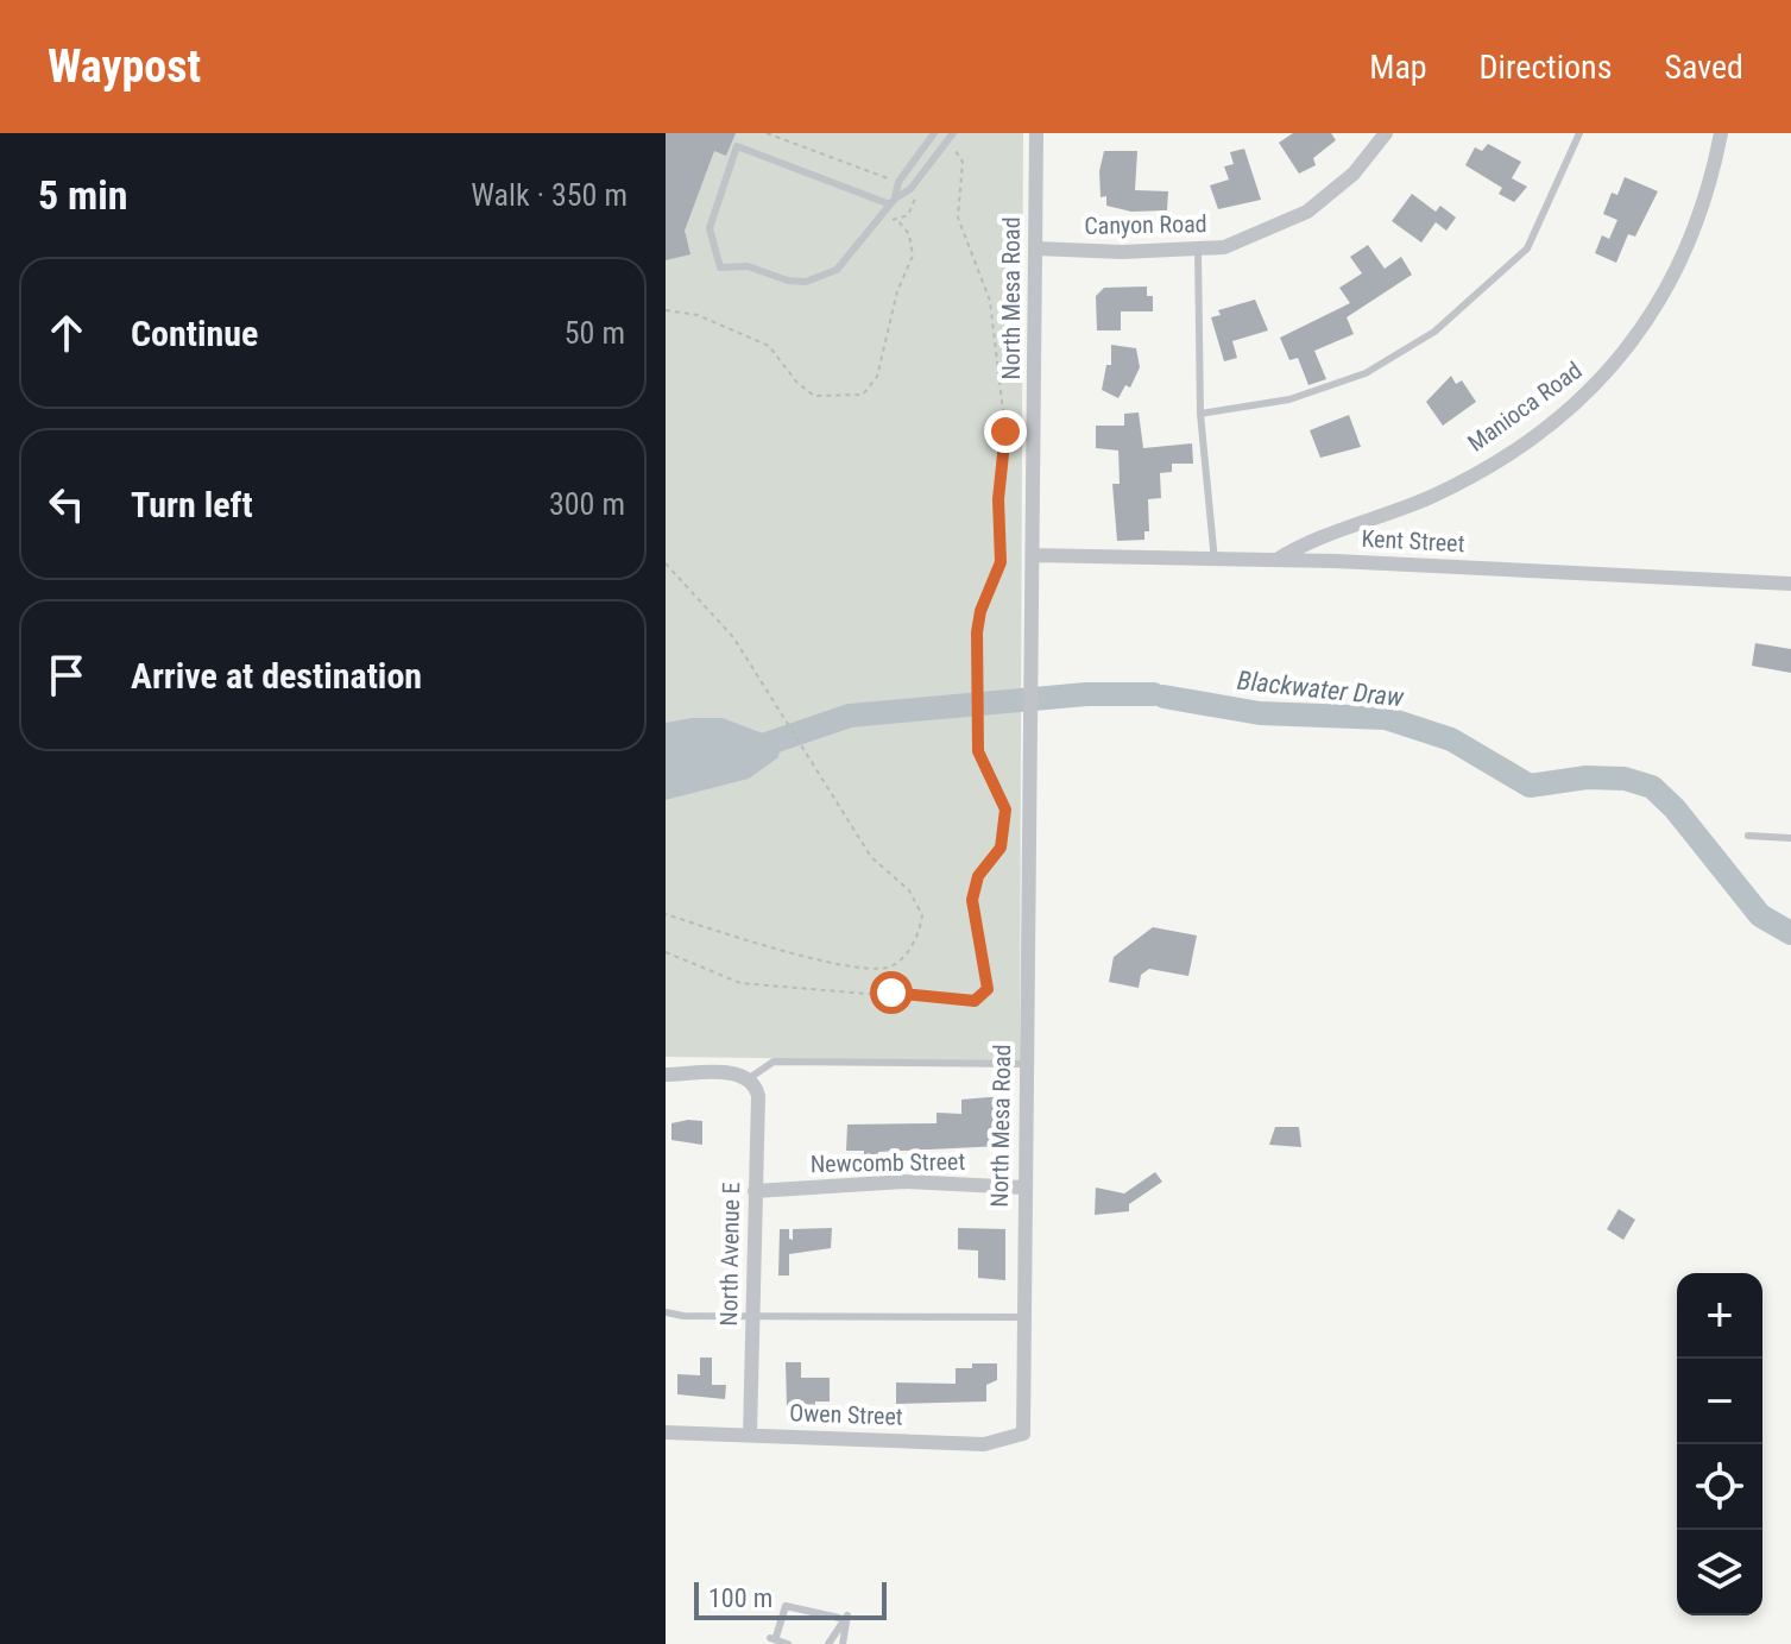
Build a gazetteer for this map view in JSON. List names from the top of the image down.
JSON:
{
  "streets": {
    "street": [
      "Canyon Road",
      "North Mesa Road",
      "Manioca Road",
      "Kent Street",
      "Newcomb Street",
      "North Avenue E",
      "Owen Street"
    ]
  },
  "crossings": [
    ["Canyon Road", "North Mesa Road"],
    ["North Mesa Road", "Kent Street"],
    ["North Mesa Road", "Newcomb Street"],
    ["North Mesa Road", "Owen Street"],
    ["Manioca Road", "Kent Street"],
    ["Newcomb Street", "North Avenue E"],
    ["North Avenue E", "Owen Street"]
  ],
  "water": ["Blackwater Draw"],
  "scale_bar": "100 m",
  "page": {
    "header": "Waypost",
    "nav": ["Map", "Directions", "Saved"],
    "heading": ["5 min", "Walk · 350 m"],
    "list": [
      ["Continue", "50 m"],
      ["Turn left", "300 m"],
      "Arrive at destination"
    ],
    "map_buttons": ["+", "−"],
    "scale": "100 m"
  }
}
